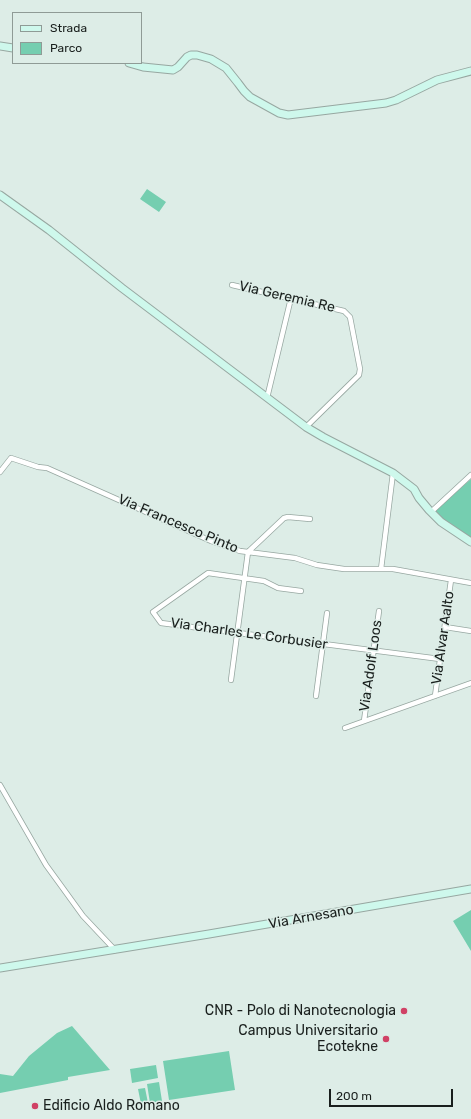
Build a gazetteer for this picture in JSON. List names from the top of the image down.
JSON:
{
  "streets": {
    "street": [
      "Via Geremia Re",
      "Via Francesco Pinto",
      "Via Charles Le Corbusier",
      "Via Alvar Aalto",
      "Via Adolf Loos",
      "Via Arnesano"
    ]
  },
  "crossings": [
    ["Via Francesco Pinto", "Via Alvar Aalto"],
    ["Via Charles Le Corbusier", "Via Alvar Aalto"],
    ["Via Charles Le Corbusier", "Via Adolf Loos"]
  ],
  "places": ["CNR - Polo di Nanotecnologia", "Campus Universitario Ecotekne", "Edificio Aldo Romano"],
  "legend": ["Strada", "Parco"],
  "scale_bar": "200 m"
}
